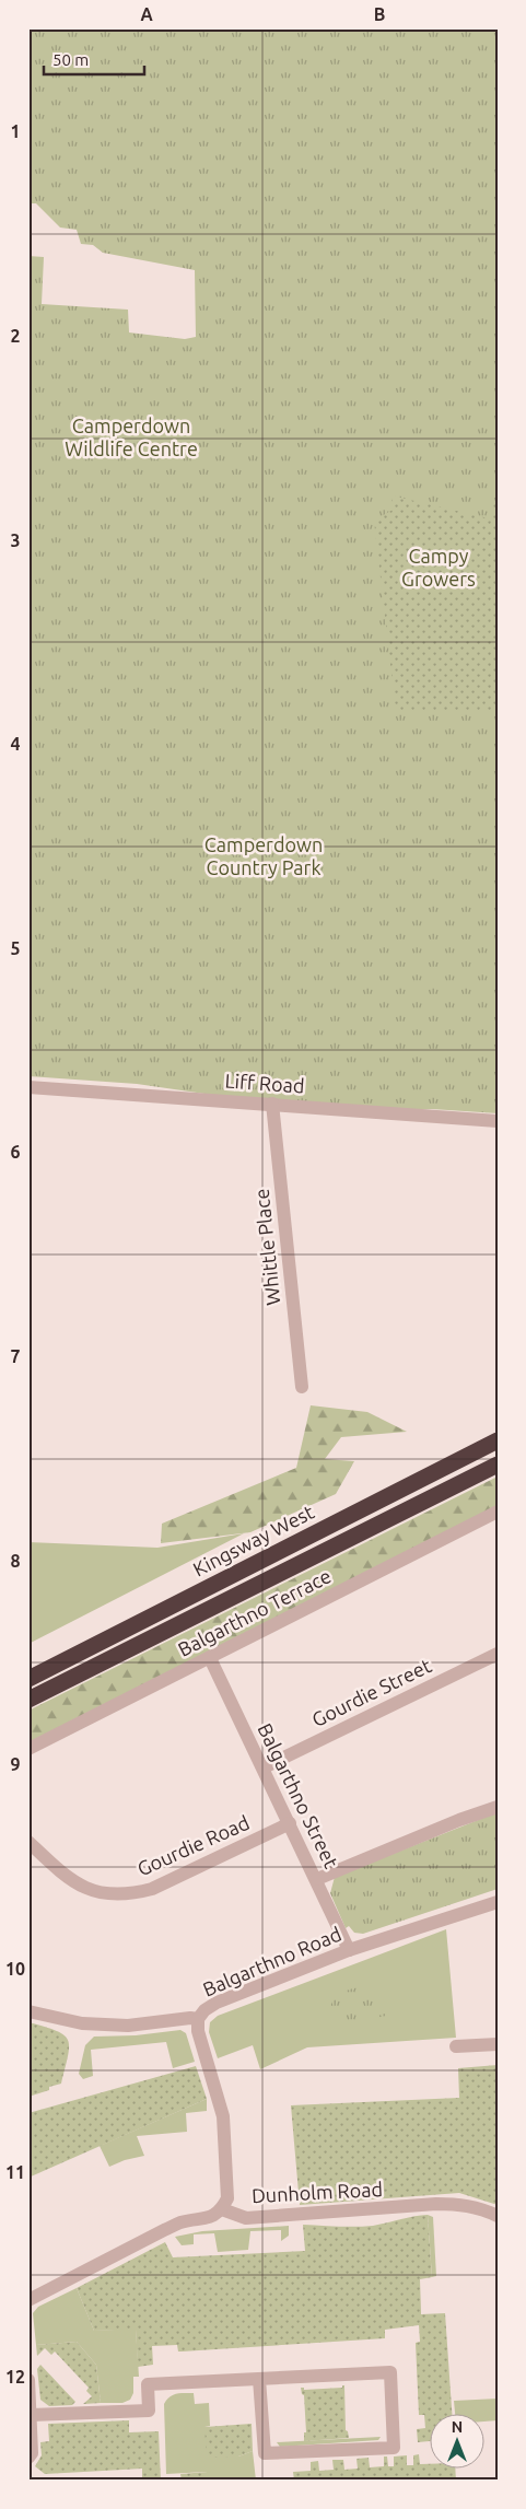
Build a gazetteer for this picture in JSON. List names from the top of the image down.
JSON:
{
  "streets": {
    "highway": ["Kingsway West"],
    "street": [
      "Liff Road",
      "Whittle Place",
      "Balgarthno Terrace",
      "Gourdie Street",
      "Balgarthno Street",
      "Gourdie Road",
      "Balgarthno Road",
      "Dunholm Road"
    ]
  },
  "crossings": [
    ["Liff Road", "Whittle Place"],
    ["Balgarthno Terrace", "Balgarthno Street"],
    ["Gourdie Street", "Balgarthno Street"],
    ["Balgarthno Street", "Gourdie Road"],
    ["Balgarthno Street", "Balgarthno Road"]
  ],
  "parks": ["Camperdown Wildlife Centre", "Campy Growers", "Camperdown Country Park"],
  "scale_bar": "50 m",
  "north": "top",
  "grid": {
    "columns": ["A", "B"],
    "rows": [
      "1",
      "2",
      "3",
      "4",
      "5",
      "6",
      "7",
      "8",
      "9",
      "10",
      "11",
      "12"
    ]
  }
}
